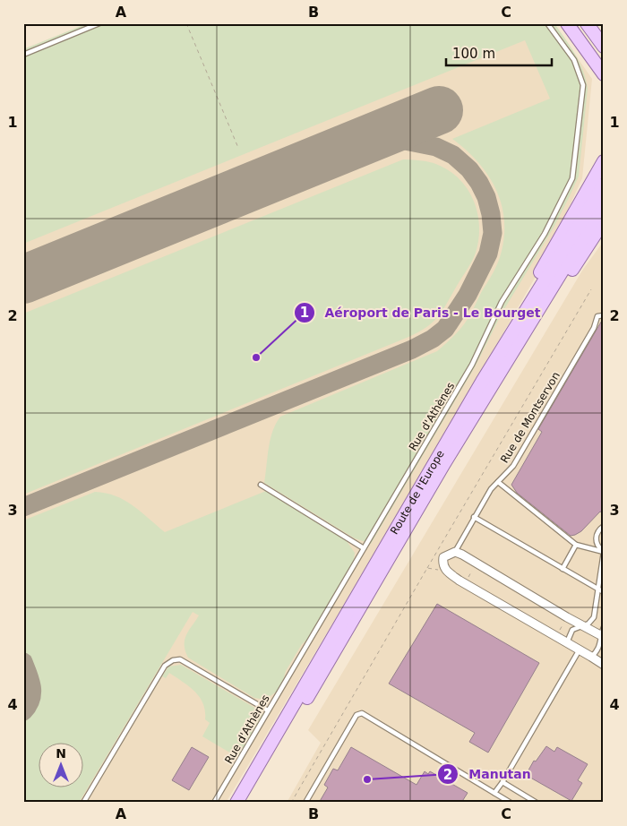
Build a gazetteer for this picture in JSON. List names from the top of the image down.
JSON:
{
  "streets": {
    "main road": ["Route de l'Europe"],
    "lane": ["Rue d'Athènes", "Rue de Montservon"]
  },
  "places": ["Aéroport de Paris - Le Bourget", "Manutan"],
  "scale_bar": "100 m",
  "north": "top",
  "grid": {
    "columns": ["A", "B", "C"],
    "rows": [
      "1",
      "2",
      "3",
      "4"
    ]
  }
}
